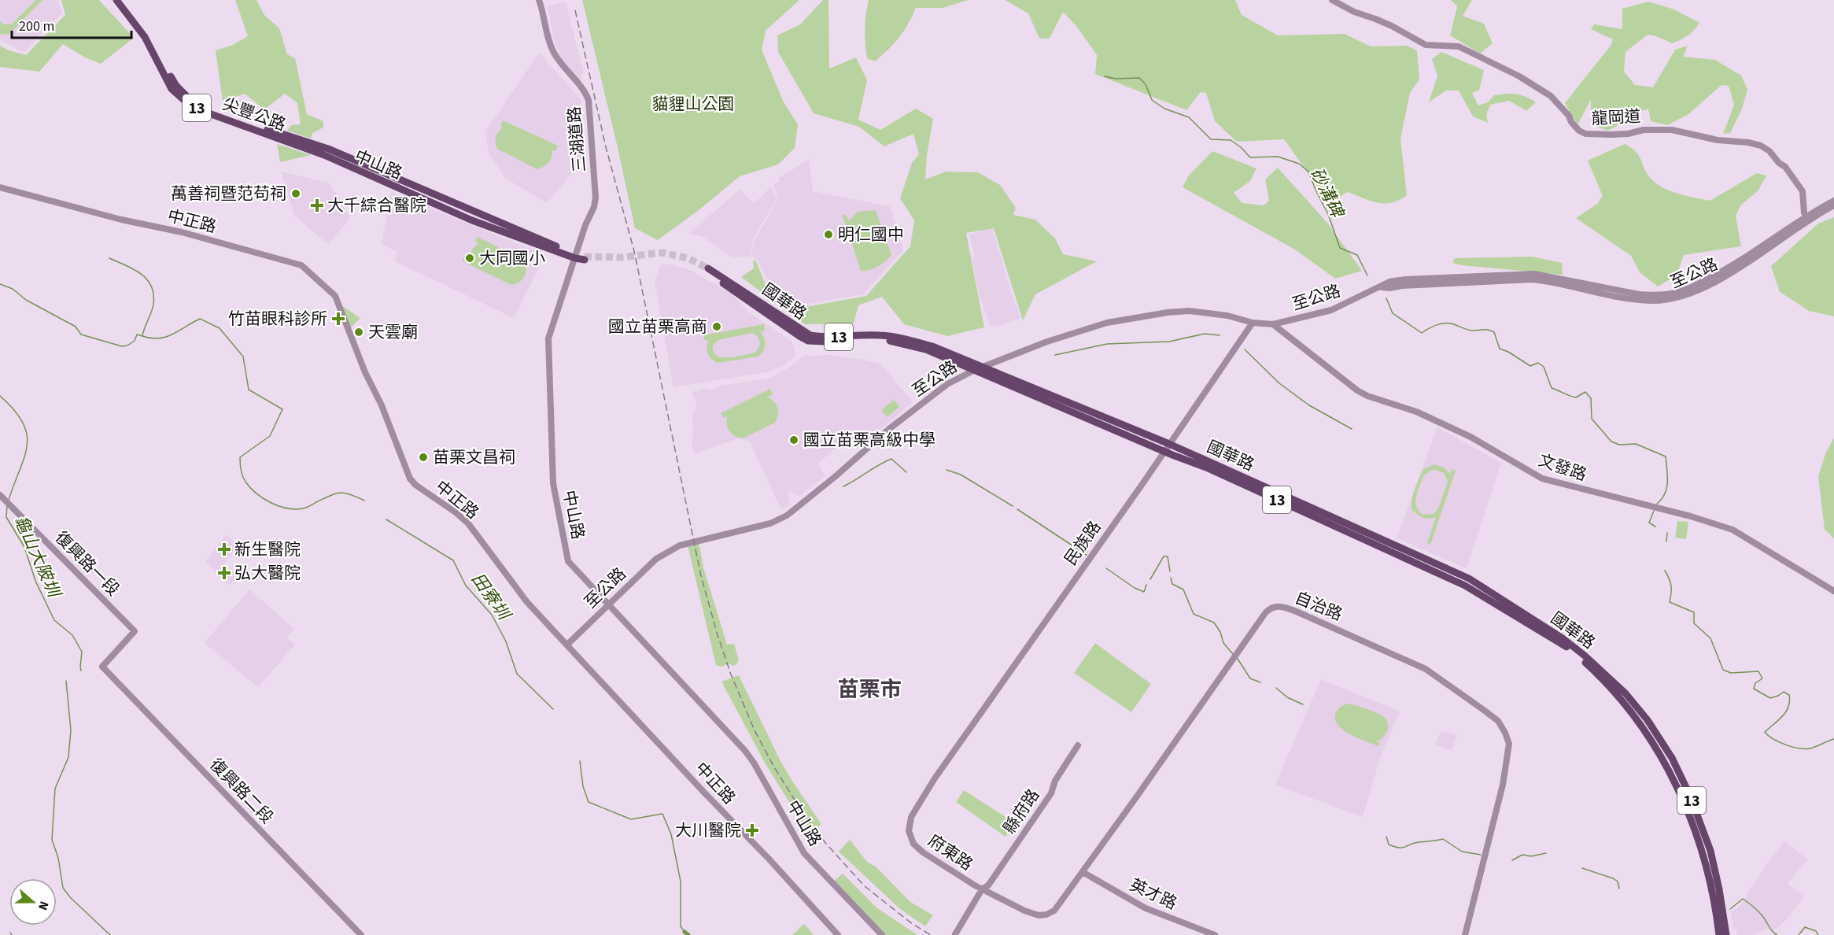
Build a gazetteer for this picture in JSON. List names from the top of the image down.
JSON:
{
  "streets": {
    "main road": [
      "13",
      "尖豐公路",
      "中山路",
      "國華路"
    ],
    "street": [
      "龍岡道",
      "三湖道路",
      "中正路",
      "至公路",
      "文發路",
      "民族路",
      "復興路一段",
      "自治路",
      "復興路二段",
      "縣府路",
      "府東路",
      "英才路"
    ]
  },
  "crossings": [
    ["13", "三湖道路"],
    ["13", "中山路"],
    ["尖豐公路", "中山路"],
    ["龍岡道", "至公路"],
    ["三湖道路", "中山路"],
    ["中山路", "至公路"],
    ["中正路", "至公路"],
    ["至公路", "國華路"],
    ["至公路", "文發路"],
    ["至公路", "民族路"],
    ["國華路", "民族路"],
    ["民族路", "府東路"],
    ["復興路一段", "復興路二段"],
    ["自治路", "府東路"],
    ["自治路", "英才路"],
    ["縣府路", "府東路"]
  ],
  "districts": ["苗栗市"],
  "water": ["砂溝碑", "龜山大陂圳", "田寮圳"],
  "parks": ["貓貍山公園"],
  "places": {
    "other": [
      "萬善祠暨范苟祠",
      "明仁國中",
      "大同國小",
      "國立苗栗高商",
      "天雲廟",
      "國立苗栗高級中學",
      "苗栗文昌祠"
    ],
    "health": [
      "大千綜合醫院",
      "竹苗眼科診所",
      "新生醫院",
      "弘大醫院",
      "大川醫院"
    ]
  },
  "scale_bar": "200 m",
  "north": "right"
}
